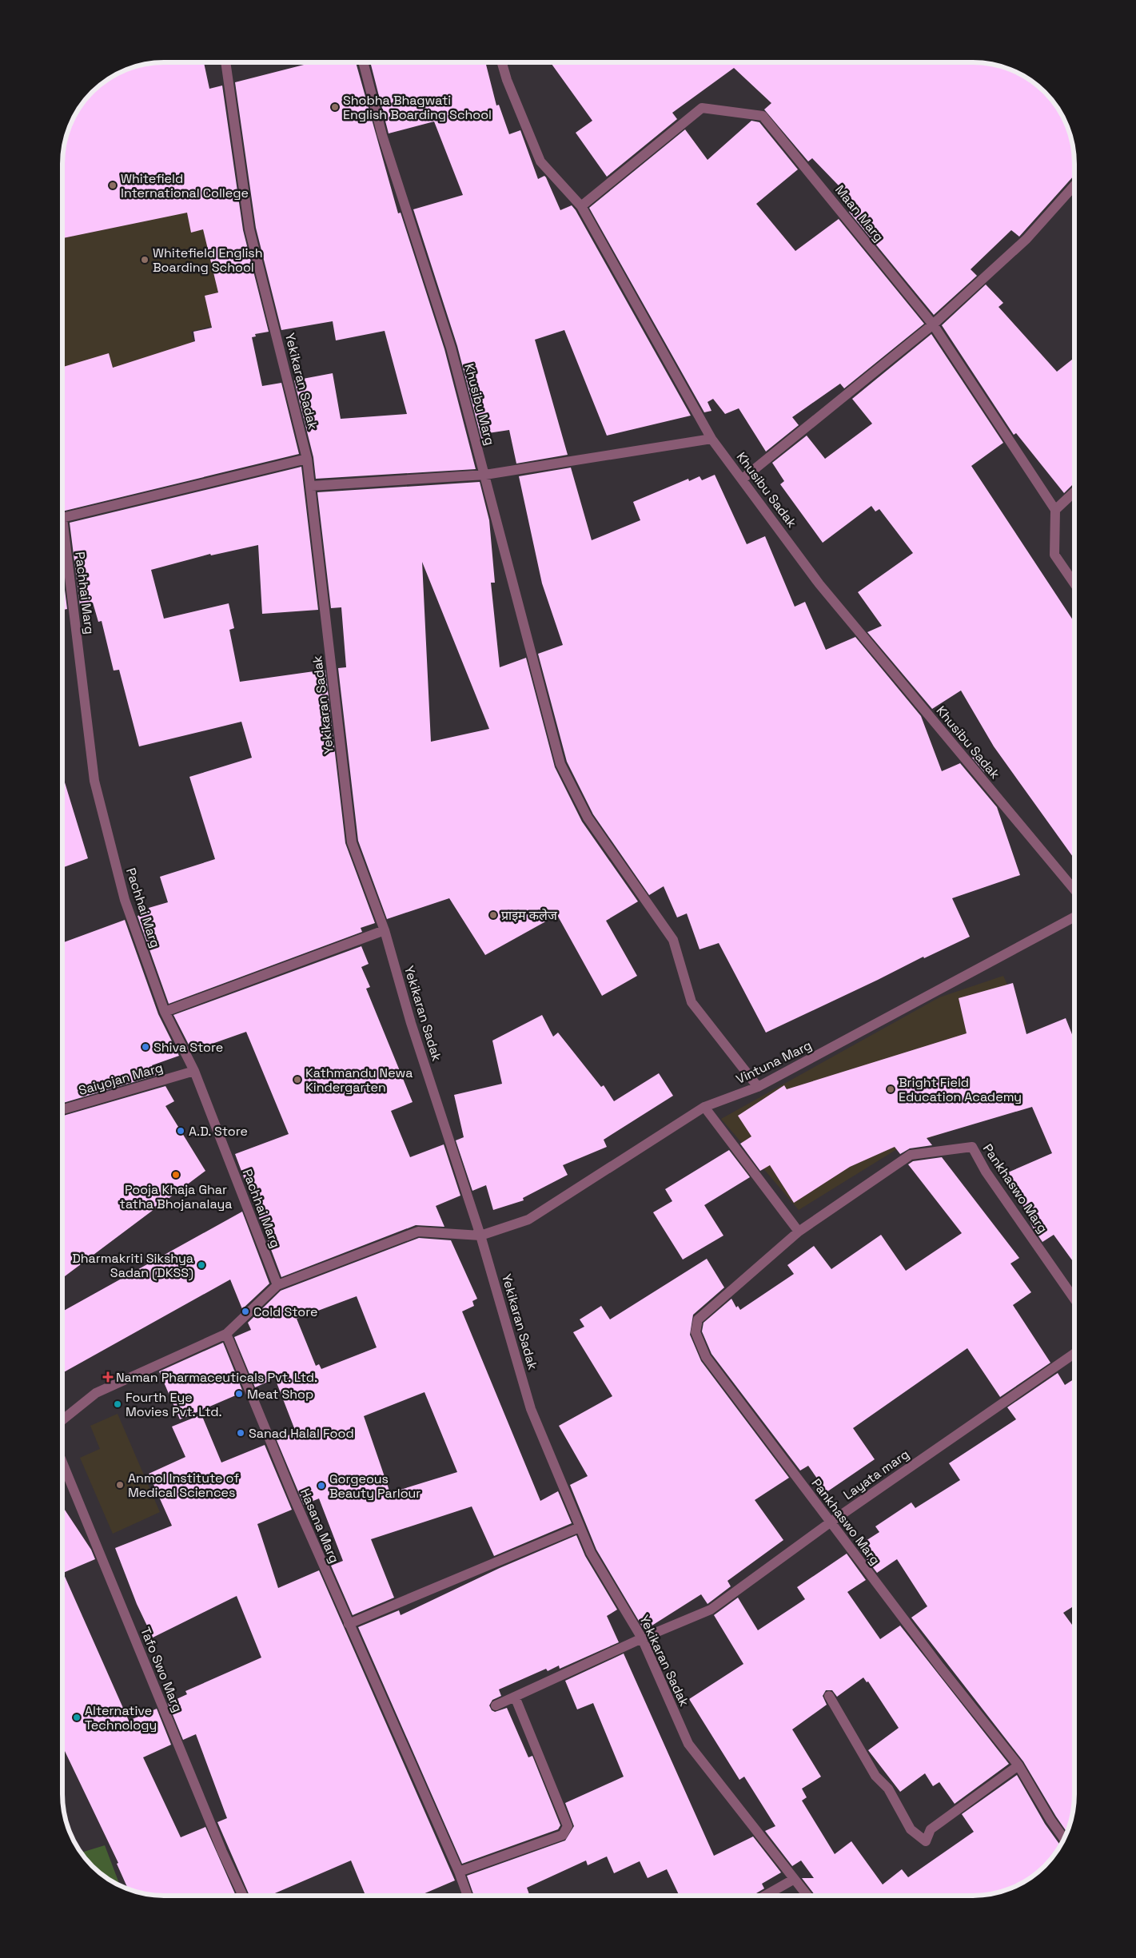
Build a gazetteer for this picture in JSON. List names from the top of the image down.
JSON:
{
  "streets": {
    "street": [
      "Maan Marg",
      "Yekikaran Sadak",
      "Khusibu Marg",
      "Khusibu Sadak",
      "Pachhai Marg",
      "Vintuna Marg",
      "Saiyojan Marg",
      "Pankhaswo Marg",
      "Layata marg",
      "Hasana Marg",
      "Tafo Swo Marg"
    ]
  },
  "crossings": [
    ["Maan Marg", "Khusibu Sadak"],
    ["Yekikaran Sadak", "Vintuna Marg"],
    ["Yekikaran Sadak", "Layata marg"],
    ["Khusibu Marg", "Vintuna Marg"],
    ["Pachhai Marg", "Saiyojan Marg"],
    ["Pankhaswo Marg", "Layata marg"]
  ],
  "places": {
    "other": [
      "Shobha Bhagwati English Boarding School",
      "Whitefield International College",
      "Whitefield English Boarding School",
      "प्राइम कलेज",
      "Shiva Store",
      "Kathmandu Newa Kindergarten",
      "Bright Field Education Academy",
      "A.D. Store",
      "Pooja Khaja Ghar tatha Bhojanalaya",
      "Dharmakriti Sikshya Sadan (DKSS)",
      "Cold Store",
      "Meat Shop",
      "Fourth Eye Movies Pvt. Ltd.",
      "Sanad Halal Food",
      "Anmol Institute of Medical Sciences",
      "Gorgeous Beauty Parlour",
      "Alternative Technology"
    ],
    "health": ["Naman Pharmaceuticals Pvt. Ltd."]
  }
}
